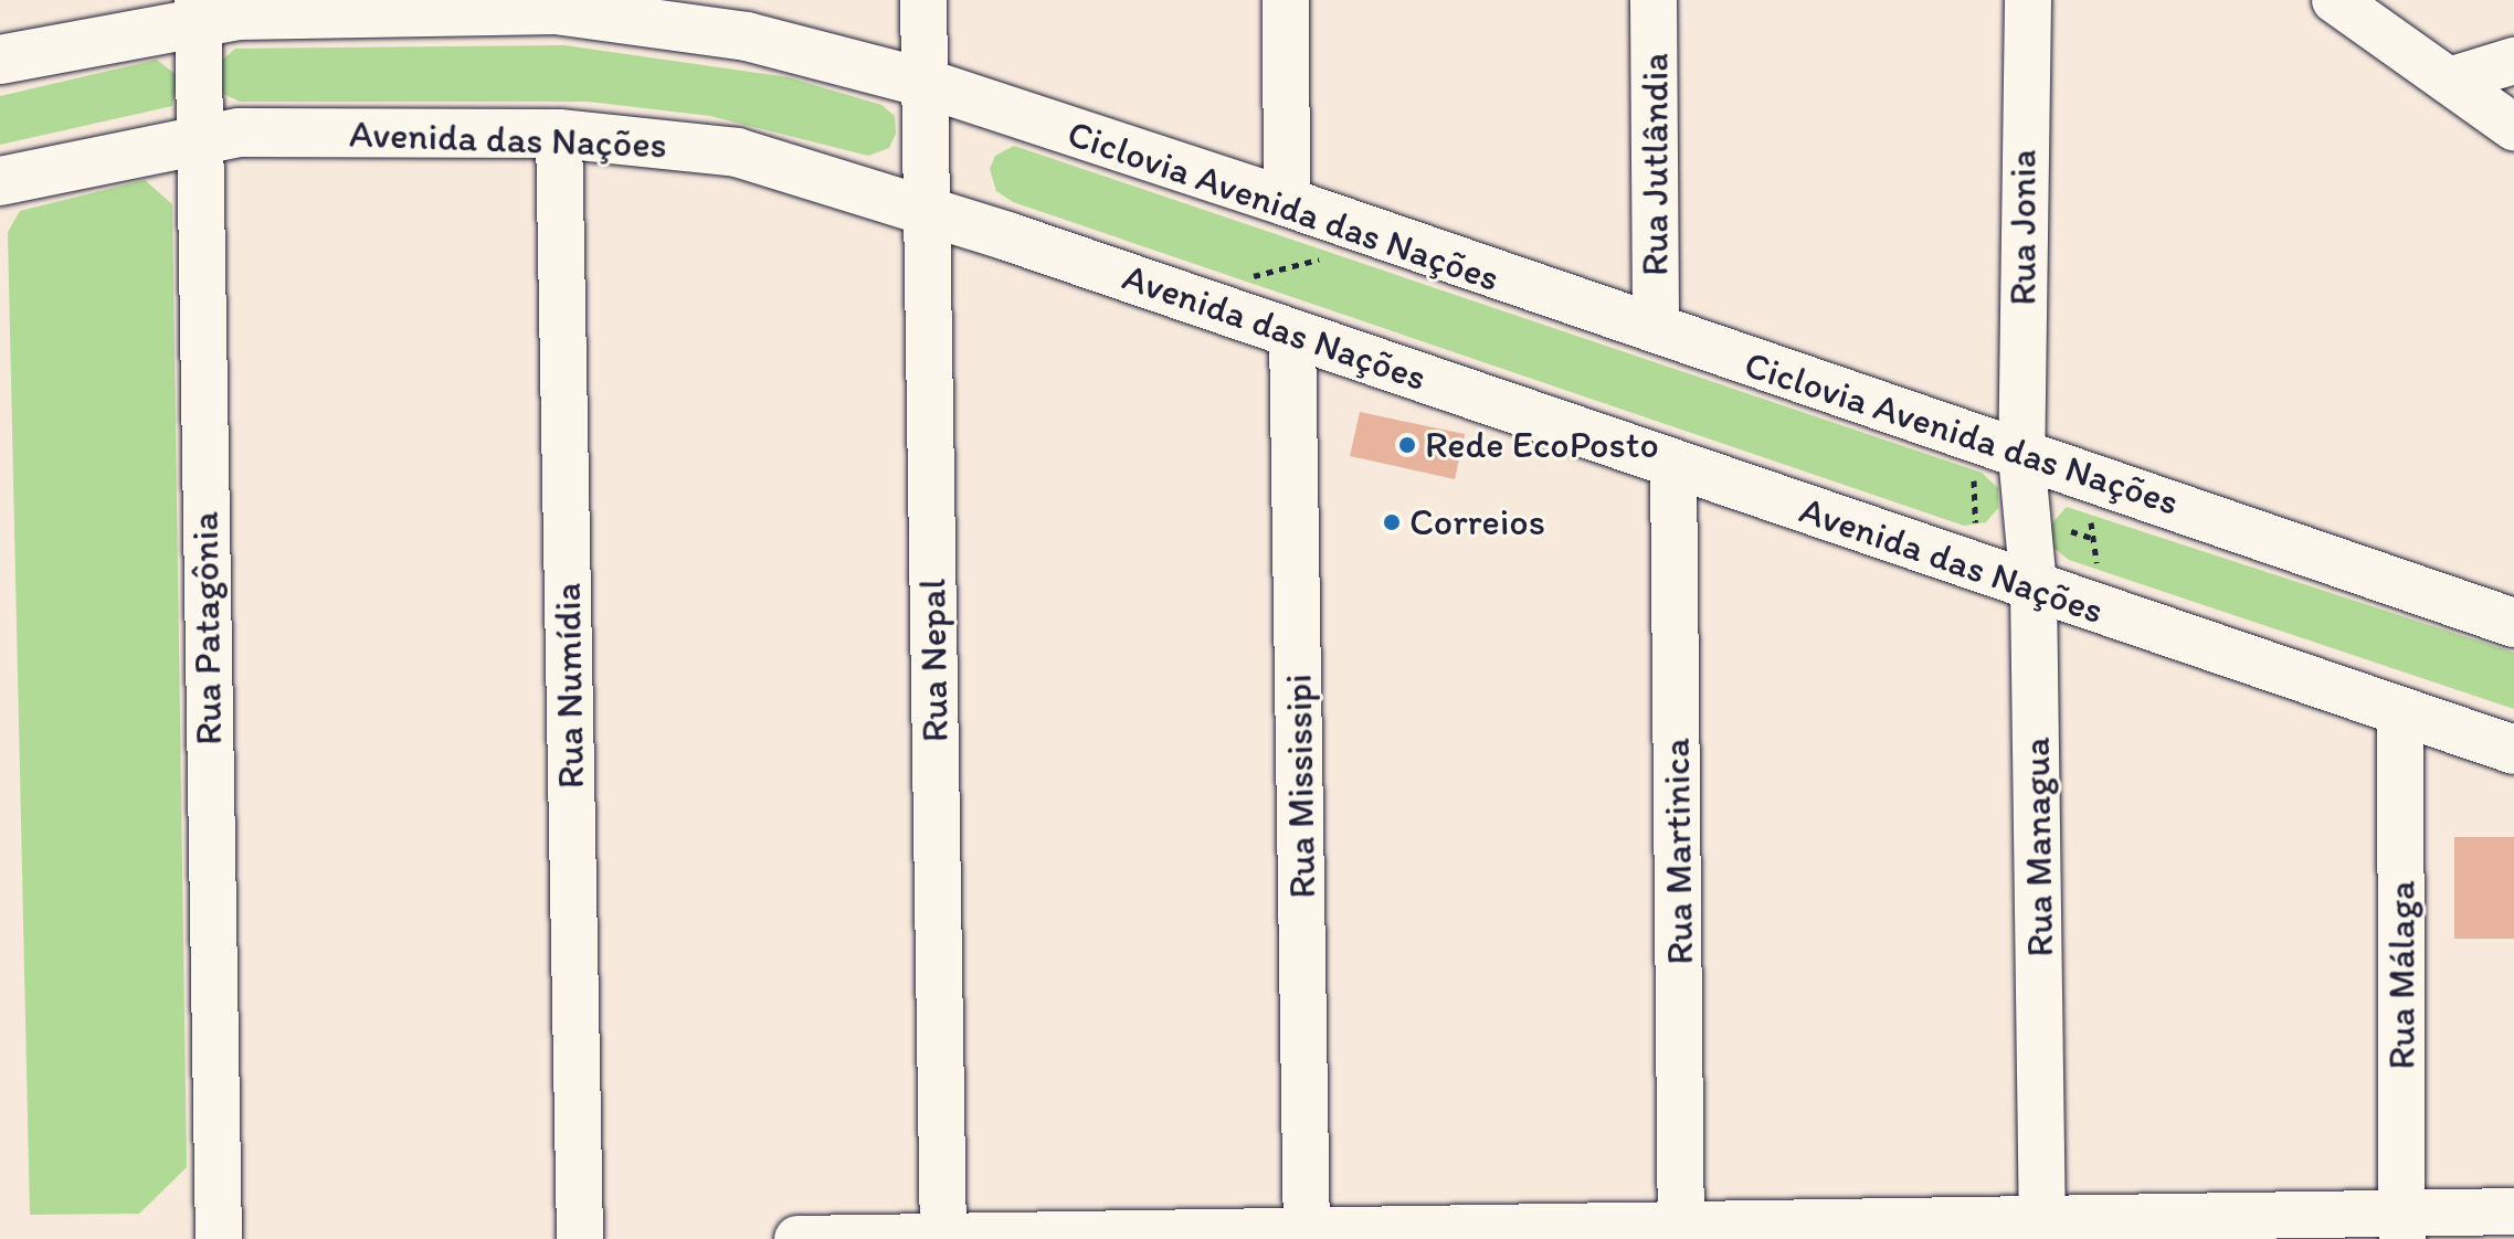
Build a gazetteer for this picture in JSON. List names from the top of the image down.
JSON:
{
  "streets": {
    "main road": ["Avenida das Nações"],
    "street": [
      "Rua Jutlândia",
      "Rua Jonia",
      "Rua Patagônia",
      "Rua Nepal",
      "Rua Numídia",
      "Rua Mississipi",
      "Rua Managua",
      "Rua Martinica",
      "Rua Málaga"
    ]
  },
  "crossings": [
    ["Avenida das Nações", "Rua Patagônia"],
    ["Avenida das Nações", "Rua Nepal"],
    ["Avenida das Nações", "Rua Numídia"],
    ["Avenida das Nações", "Rua Mississipi"],
    ["Avenida das Nações", "Rua Managua"],
    ["Avenida das Nações", "Rua Martinica"],
    ["Avenida das Nações", "Rua Málaga"],
    ["Rua Jonia", "Rua Managua"]
  ],
  "places": ["Rede EcoPosto", "Correios"]
}
